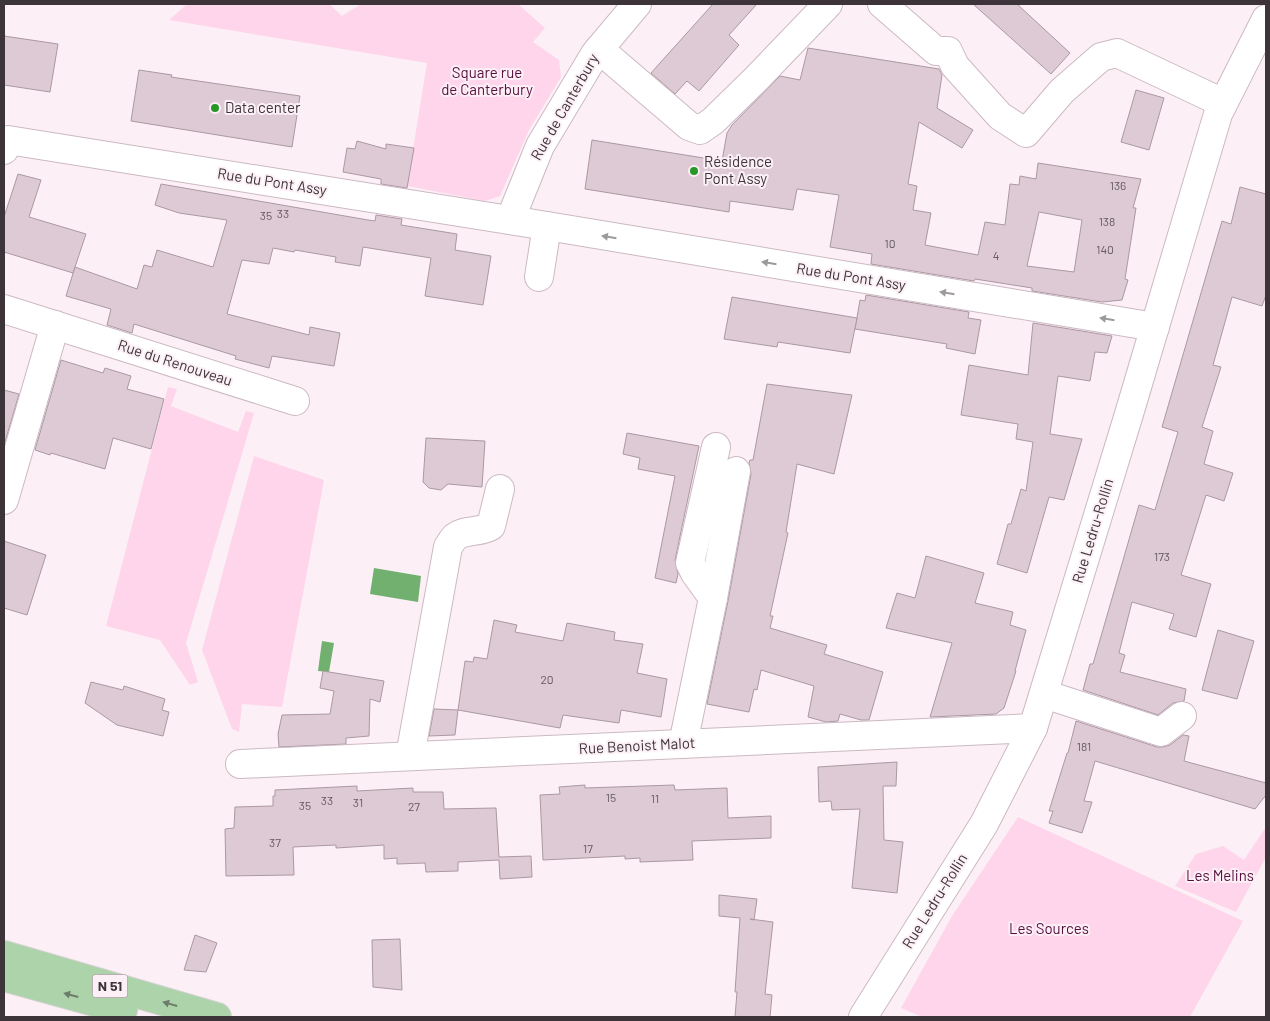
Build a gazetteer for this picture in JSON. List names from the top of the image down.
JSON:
{
  "streets": {
    "main road": ["N 51"],
    "street": [
      "Rue de Canterbury",
      "Rue du Pont Assy",
      "Rue du Renouveau",
      "Rue Ledru-Rollin",
      "Rue Benoist Malot"
    ]
  },
  "crossings": [
    ["Rue de Canterbury", "Rue du Pont Assy"],
    ["Rue du Pont Assy", "Rue Ledru-Rollin"],
    ["Rue Ledru-Rollin", "Rue Benoist Malot"]
  ],
  "one_way": ["Rue du Pont Assy"],
  "parks": ["Square rue de Canterbury", "Les Melins", "Les Sources"],
  "places": ["Data center", "Résidence Pont Assy"],
  "house_numbers": [
    "136",
    "33",
    "35",
    "138",
    "10",
    "140",
    "4",
    "173",
    "20",
    "181",
    "15",
    "11",
    "33",
    "31",
    "35",
    "27",
    "37",
    "17"
  ]
}
